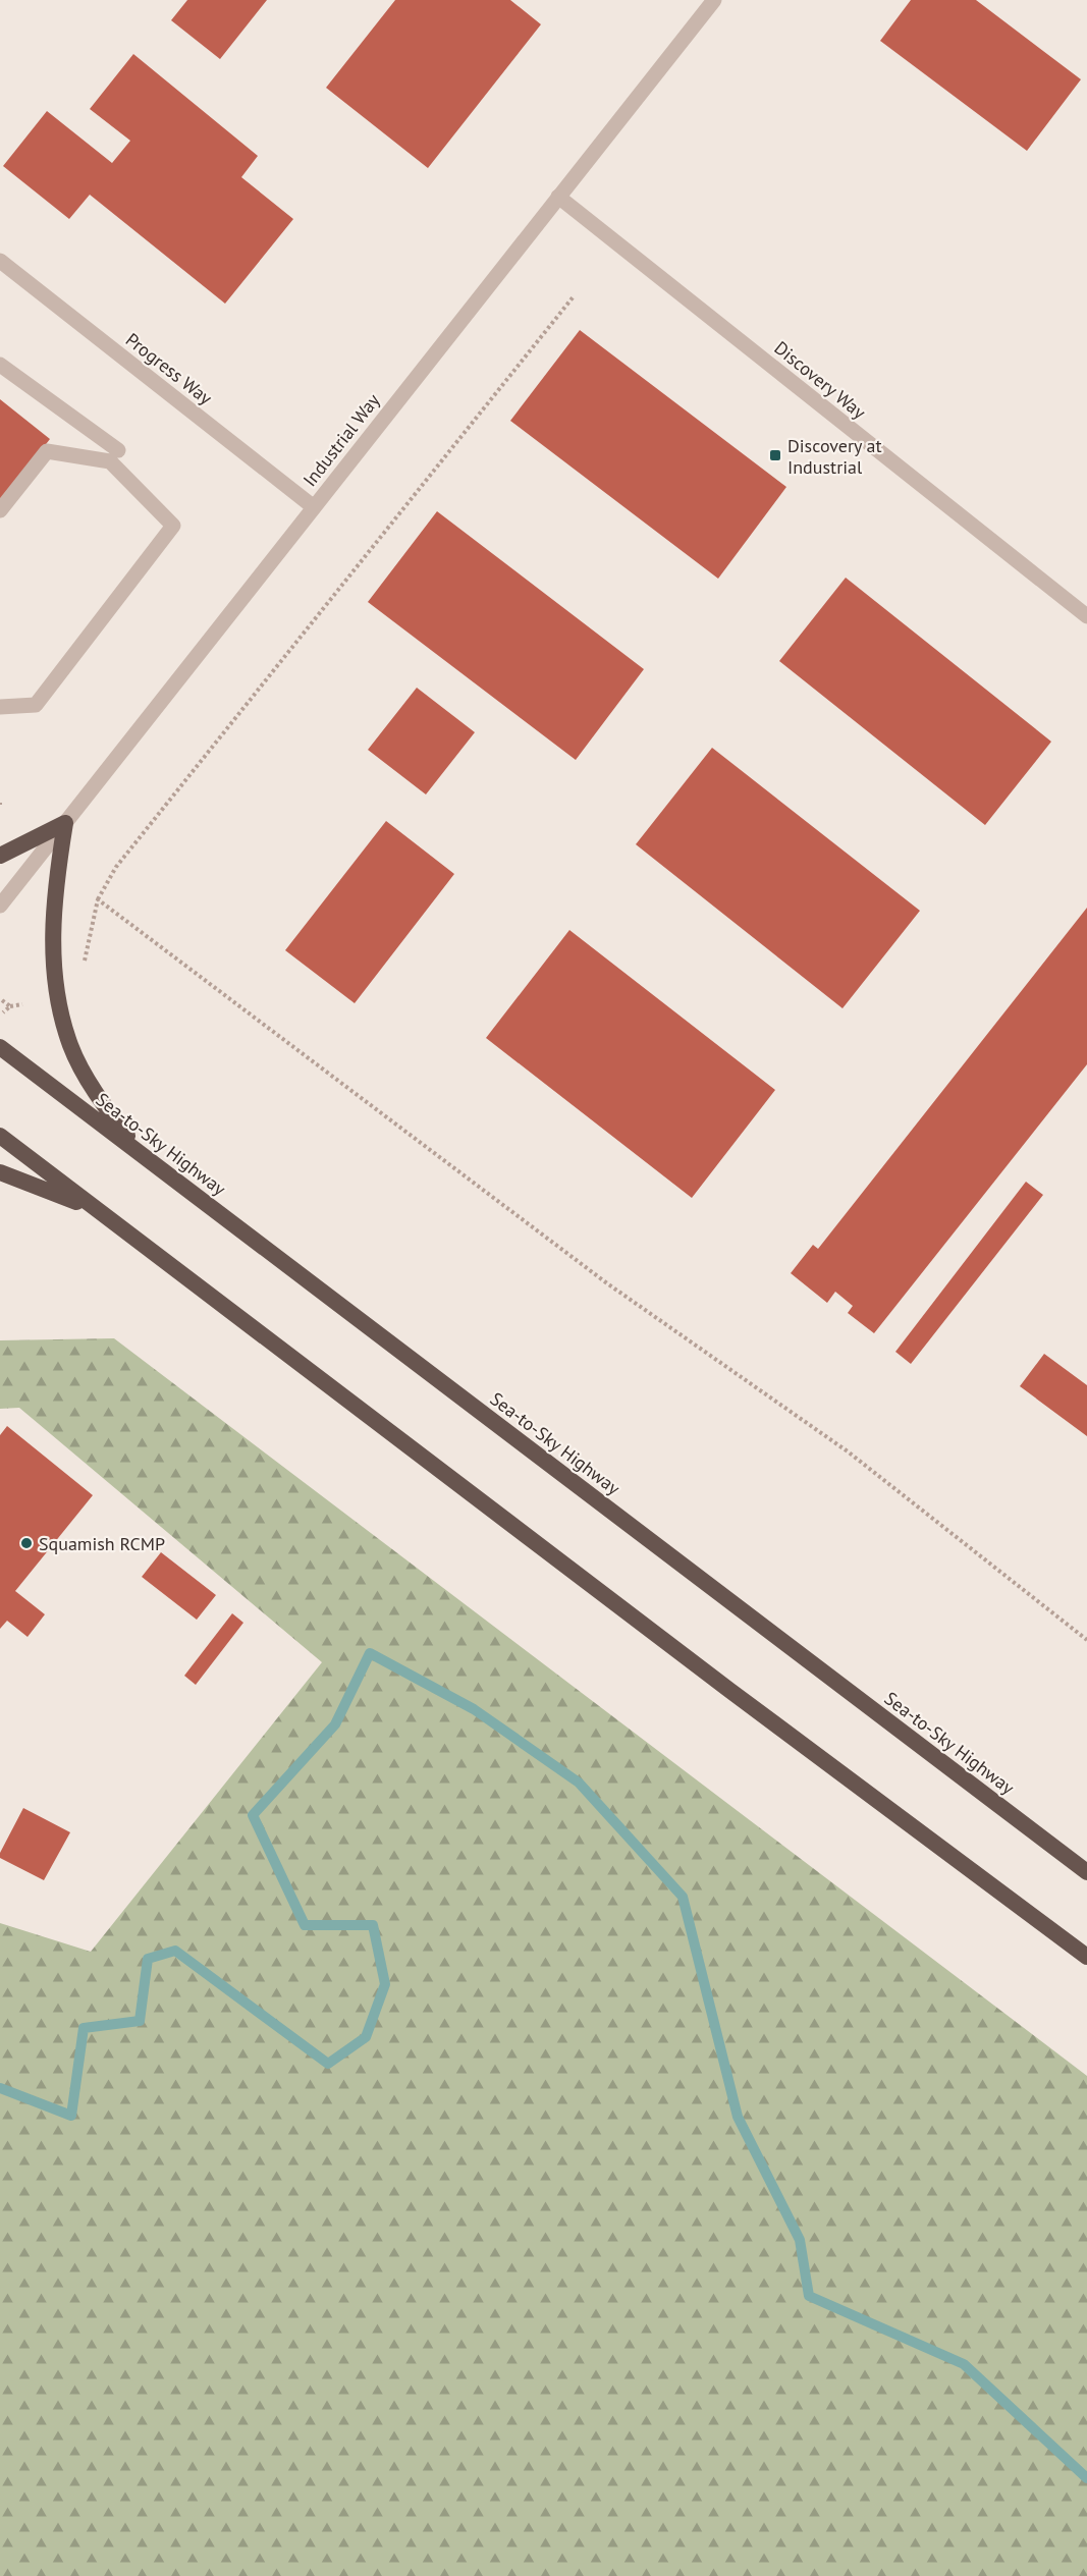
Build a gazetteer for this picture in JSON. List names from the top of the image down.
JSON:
{
  "streets": {
    "highway": ["Sea-to-Sky Highway"],
    "street": ["Progress Way", "Discovery Way", "Industrial Way"]
  },
  "crossings": [
    ["Progress Way", "Industrial Way"],
    ["Discovery Way", "Industrial Way"]
  ],
  "places": {
    "transit": ["Discovery at Industrial"],
    "other": ["Squamish RCMP"]
  }
}
